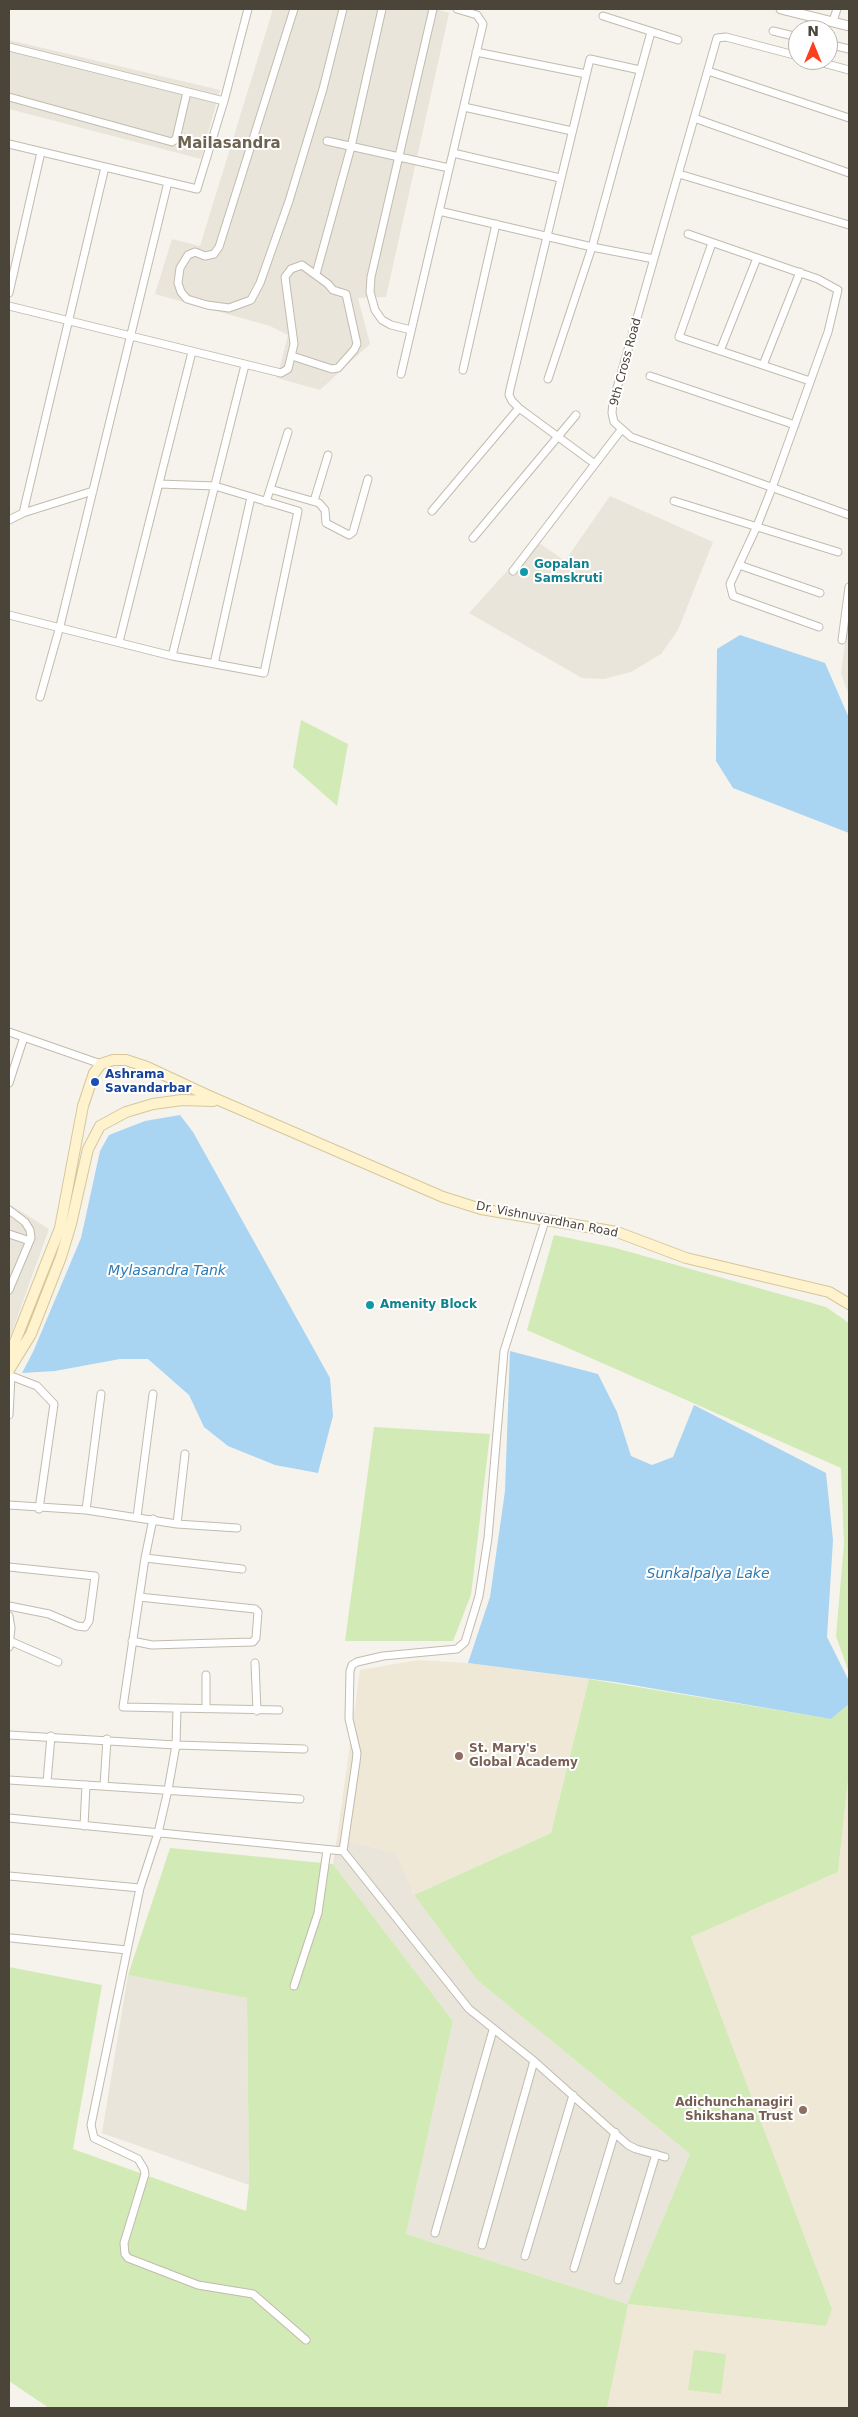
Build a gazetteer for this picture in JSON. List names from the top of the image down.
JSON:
{
  "streets": {
    "main road": ["Dr. Vishnuvardhan Road"],
    "street": ["9th Cross Road"]
  },
  "districts": ["Mailasandra"],
  "water": ["Mylasandra Tank", "Sunkalpalya Lake"],
  "places": [
    "Gopalan Samskruti",
    "Ashrama Savandarbar",
    "Amenity Block",
    "St. Mary's Global Academy",
    "Adichunchanagiri Shikshana Trust"
  ],
  "north": "top"
}
